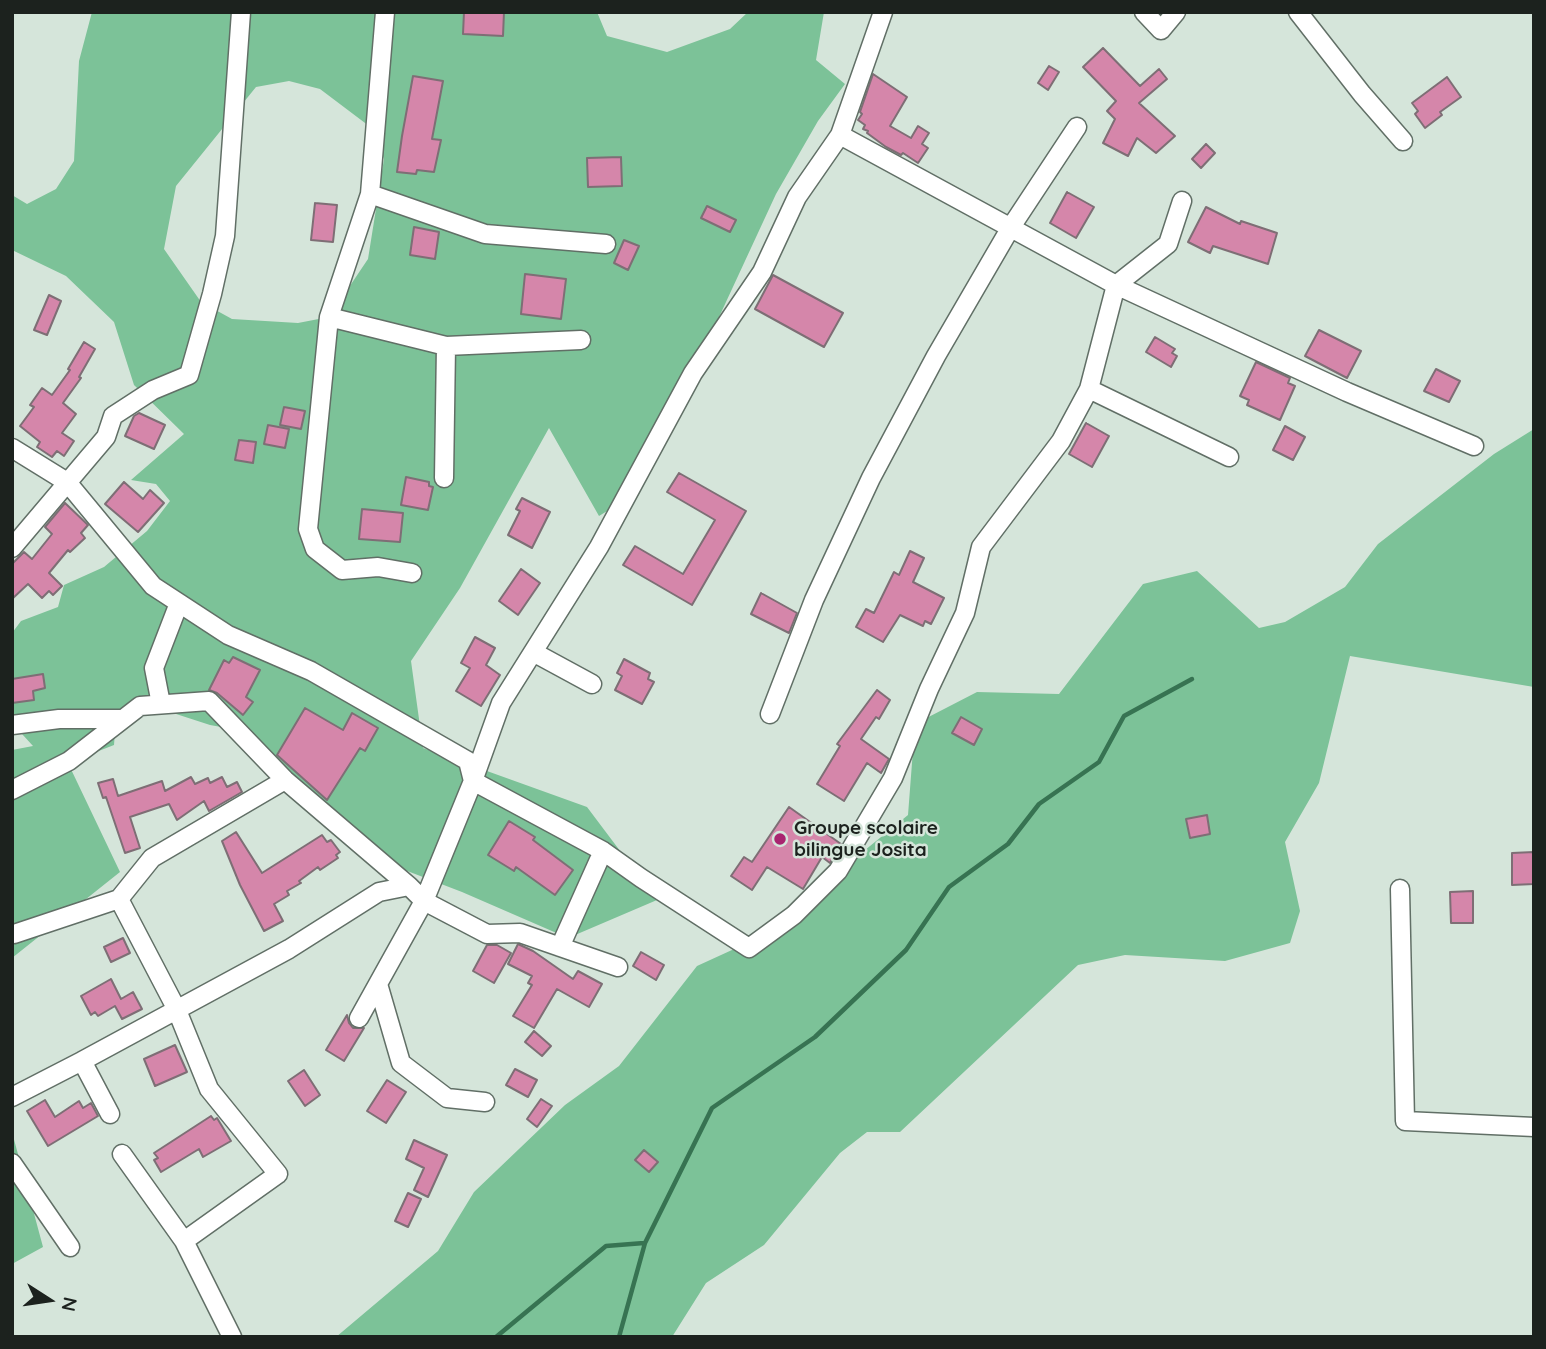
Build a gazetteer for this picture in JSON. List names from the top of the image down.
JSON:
{
  "places": ["Groupe scolaire bilingue Josita"],
  "north": "right"
}
